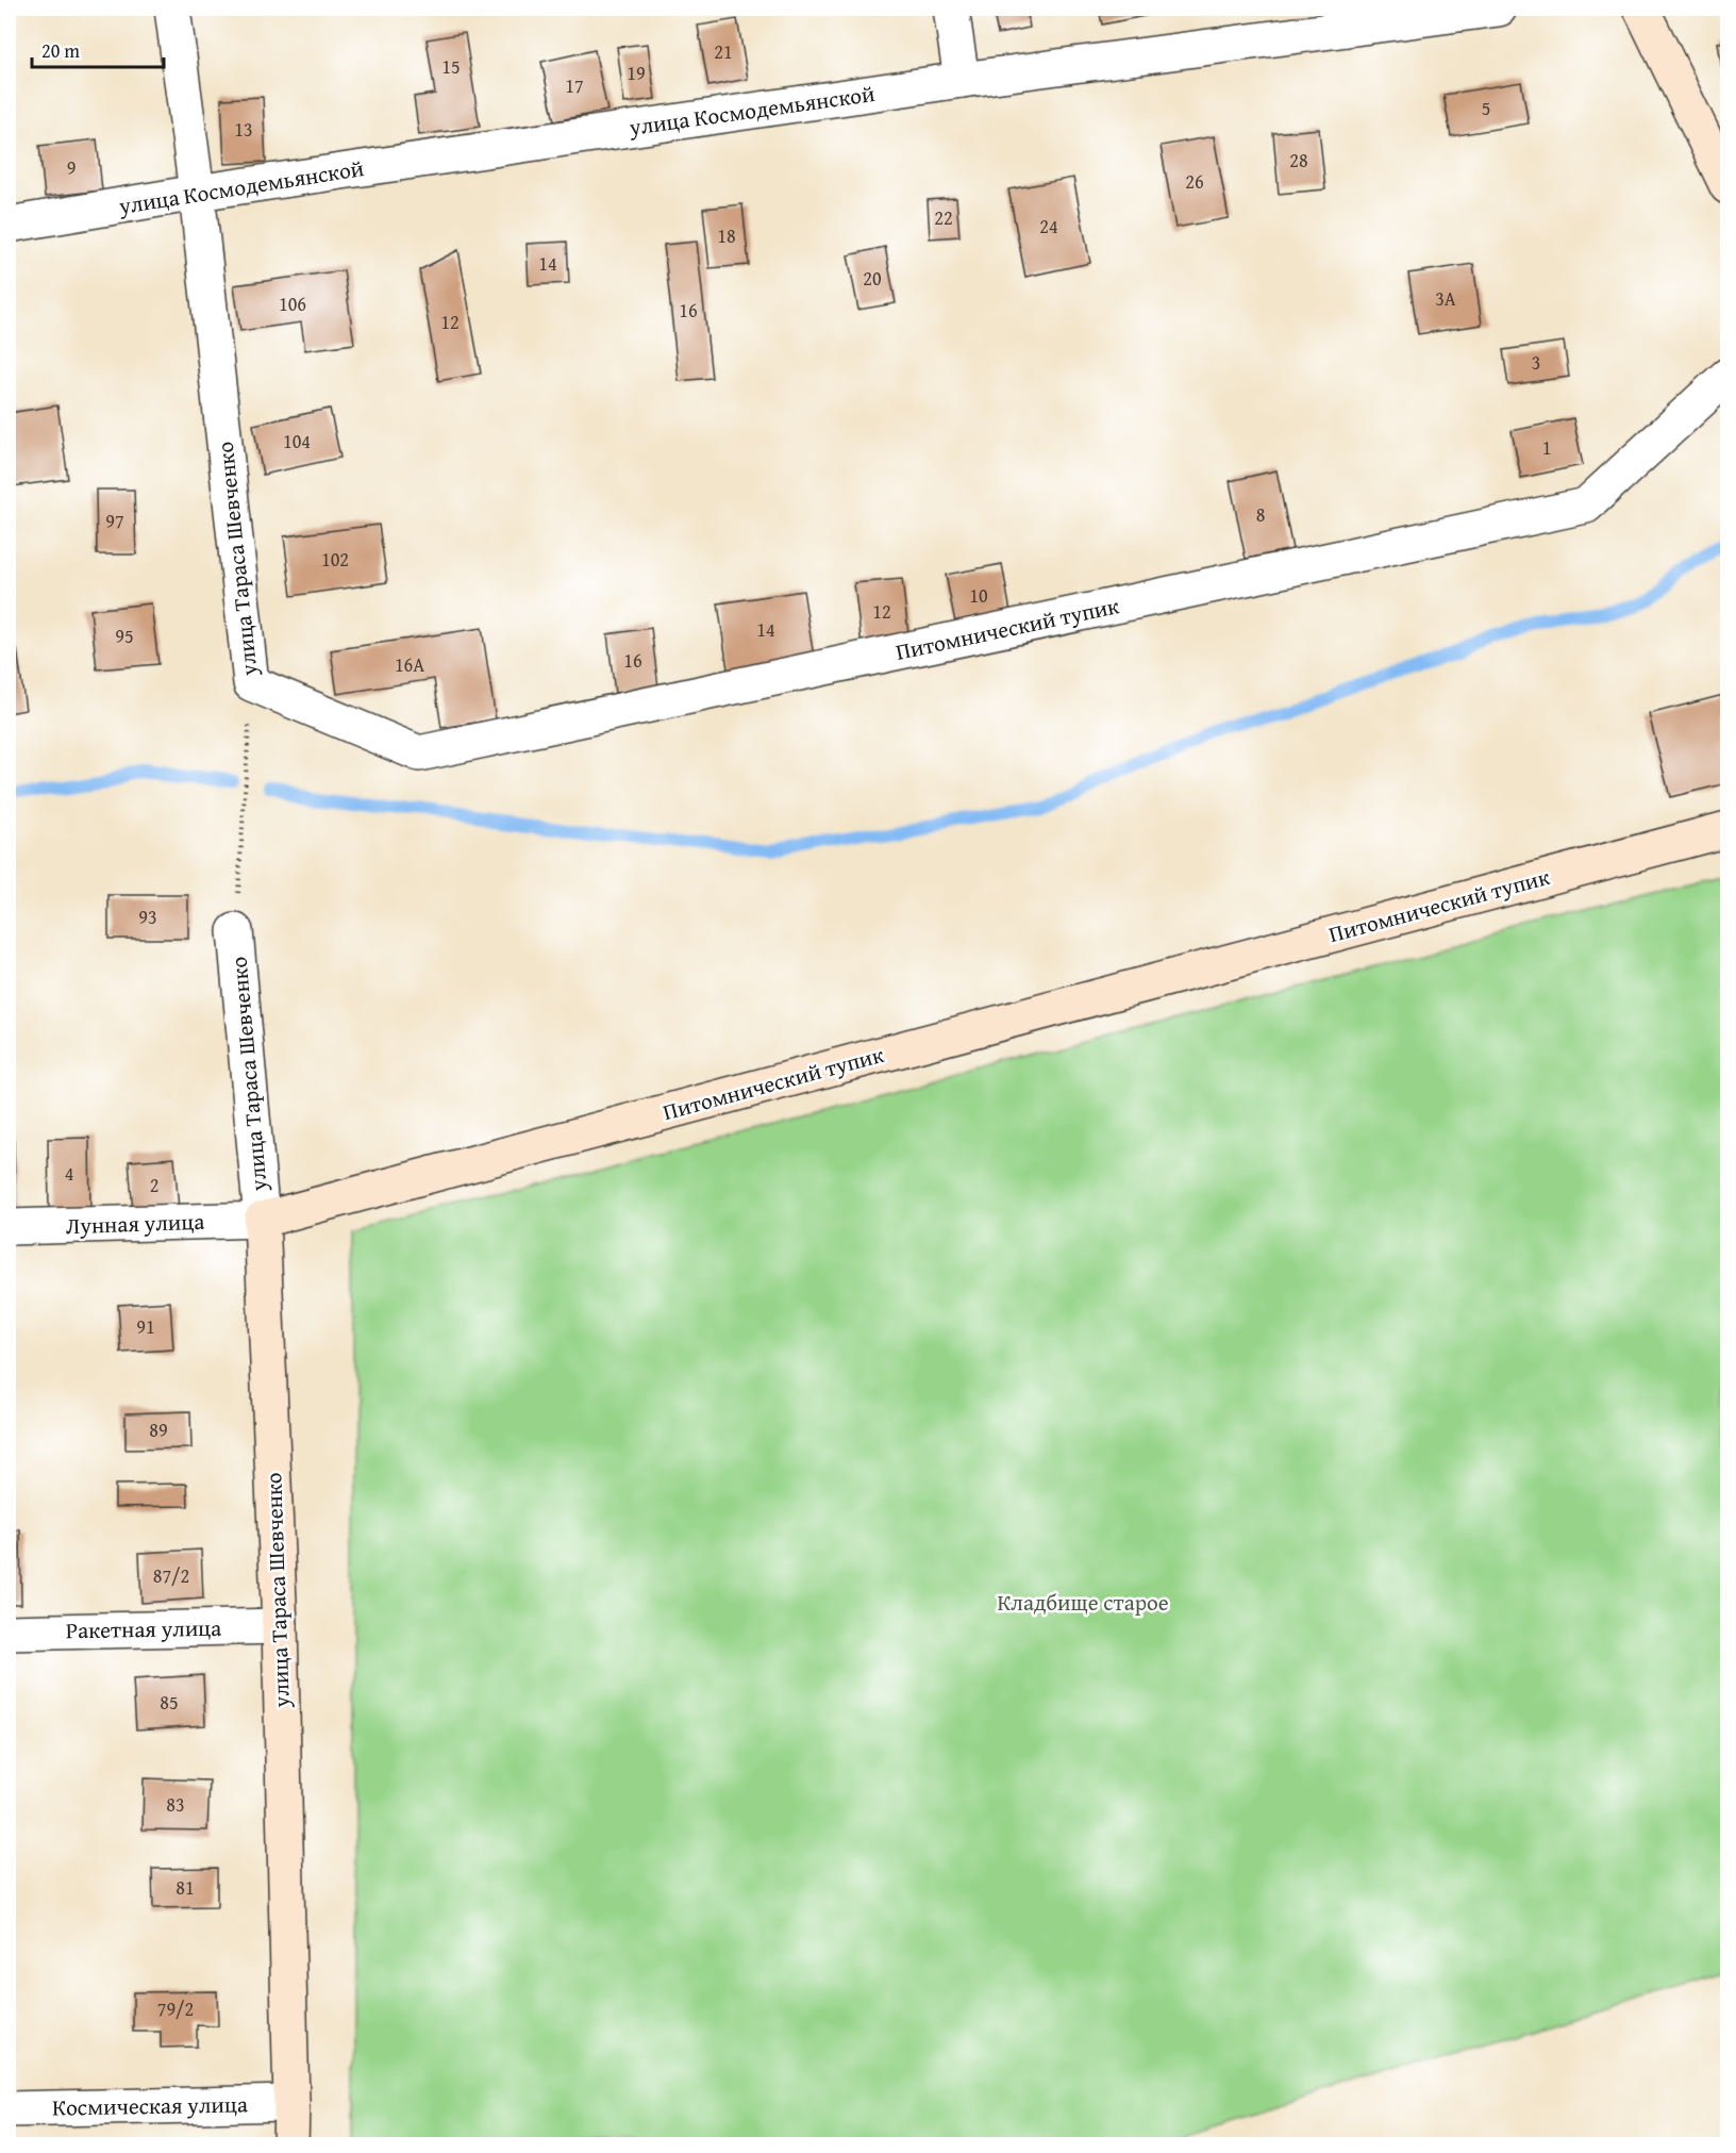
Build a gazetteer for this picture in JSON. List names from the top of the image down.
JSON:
{
  "streets": {
    "street": [
      "улица Космодемьянской",
      "улица Тараса Шевченко",
      "Питомнический тупик",
      "Лунная улица",
      "Ракетная улица",
      "Космическая улица"
    ]
  },
  "crossings": [
    ["улица Космодемьянской", "улица Тараса Шевченко"],
    ["улица Тараса Шевченко", "Питомнический тупик"],
    ["улица Тараса Шевченко", "Лунная улица"],
    ["улица Тараса Шевченко", "Ракетная улица"],
    ["улица Тараса Шевченко", "Космическая улица"],
    ["Питомнический тупик", "Лунная улица"]
  ],
  "parks": ["Кладбище старое"],
  "house_numbers": [
    "21",
    "15",
    "19",
    "17",
    "5",
    "13",
    "28",
    "9",
    "26",
    "22",
    "24",
    "18",
    "14",
    "20",
    "3А",
    "106",
    "16",
    "12",
    "3",
    "104",
    "1",
    "8",
    "97",
    "102",
    "10",
    "12",
    "14",
    "95",
    "16",
    "16А",
    "93",
    "4",
    "2",
    "91",
    "89",
    "87/2",
    "85",
    "83",
    "81",
    "79/2"
  ],
  "scale_bar": "20 m"
}
